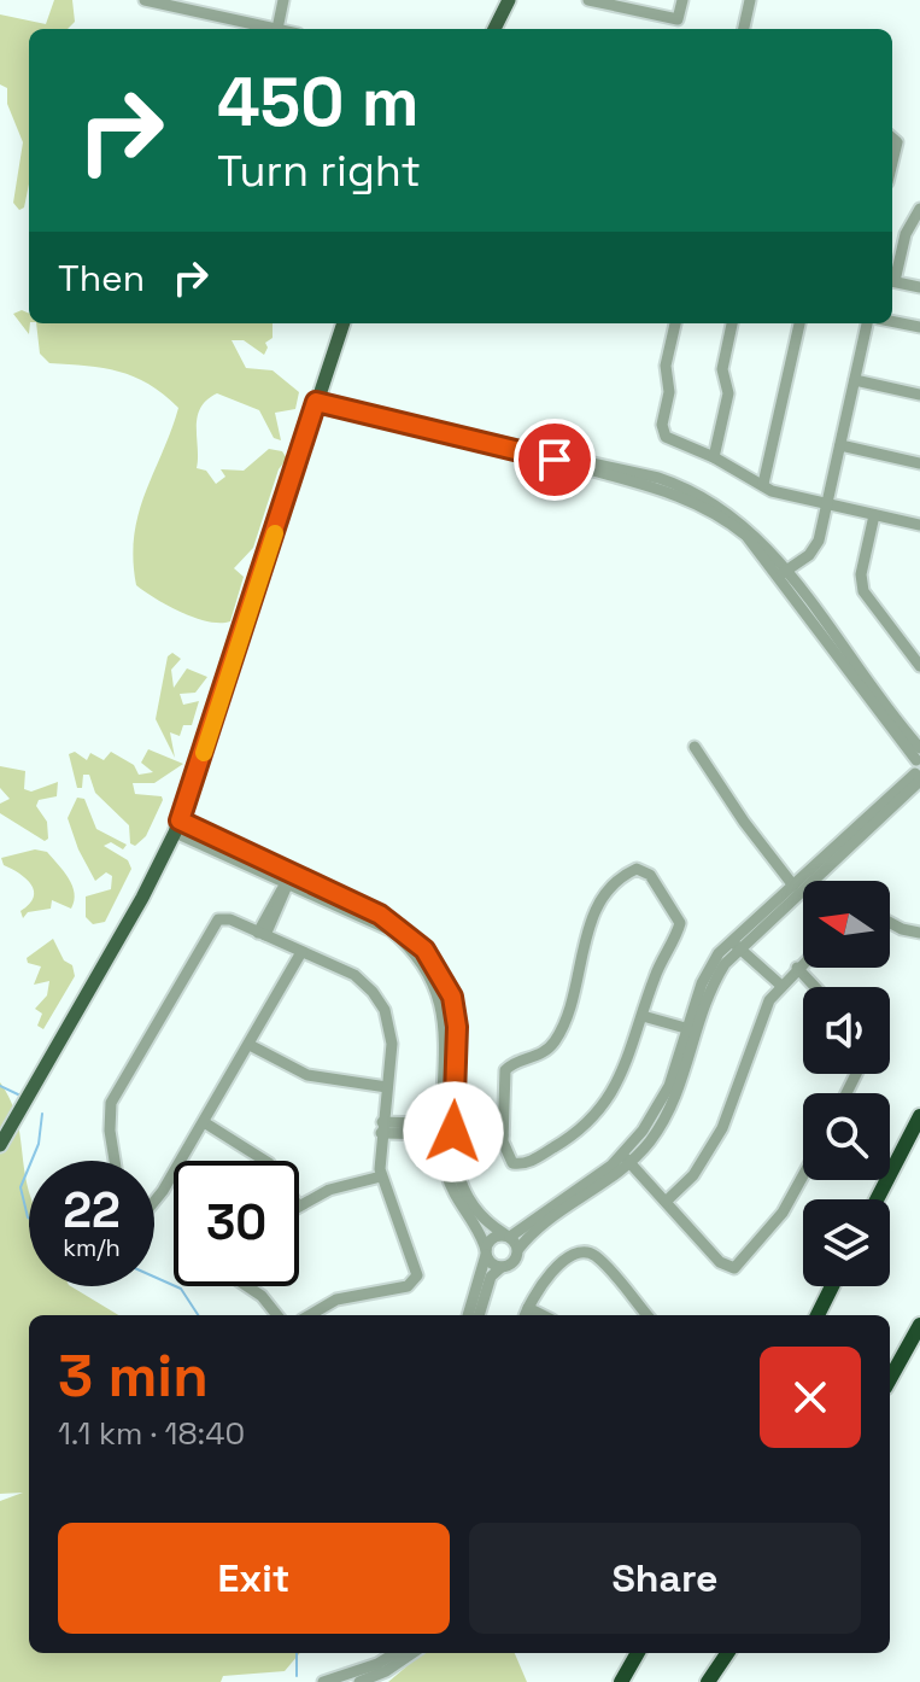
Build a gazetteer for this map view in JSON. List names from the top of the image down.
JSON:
{
  "north": "left",
  "page": {
    "turn": ["450 m", "Turn right"],
    "then": "Then",
    "speed": "22 km/h",
    "limit": "30",
    "heading": ["3 min", "1.1 km · 18:40"],
    "buttons": ["Exit", "Share"]
  }
}
